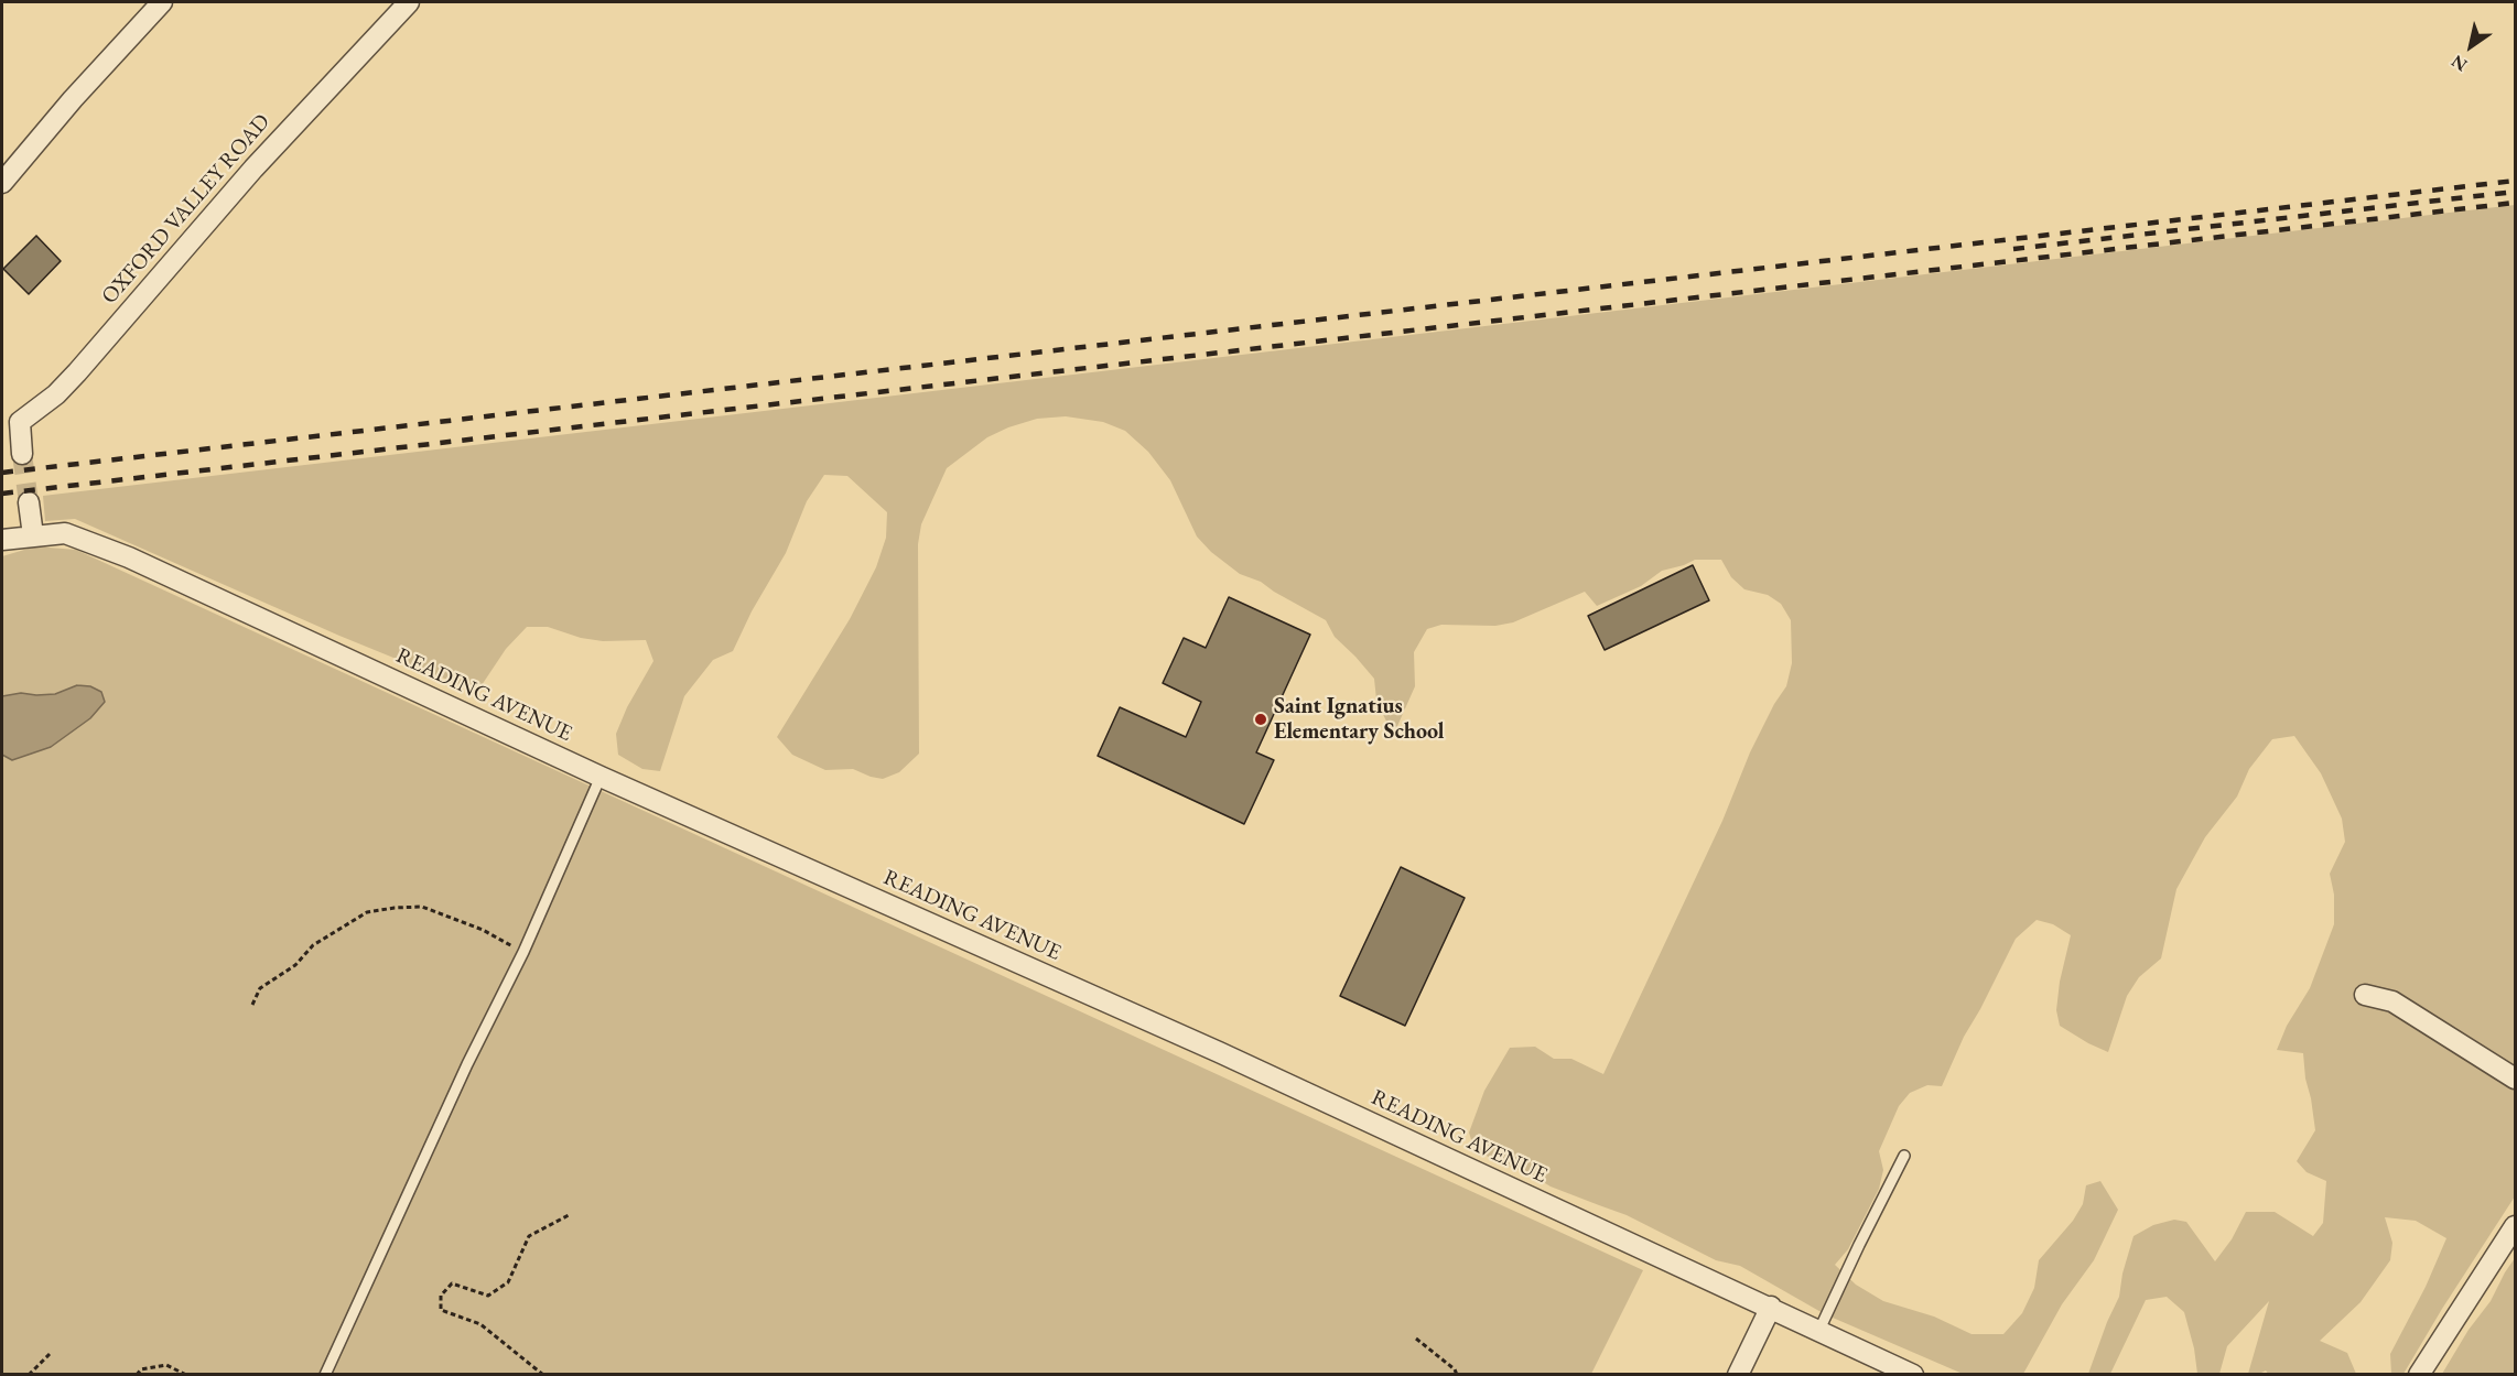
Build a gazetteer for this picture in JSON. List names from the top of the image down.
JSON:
{
  "streets": {
    "street": ["OXFORD VALLEY ROAD", "READING AVENUE"]
  },
  "places": ["Saint Ignatius Elementary School"],
  "north": "bottom left"
}
